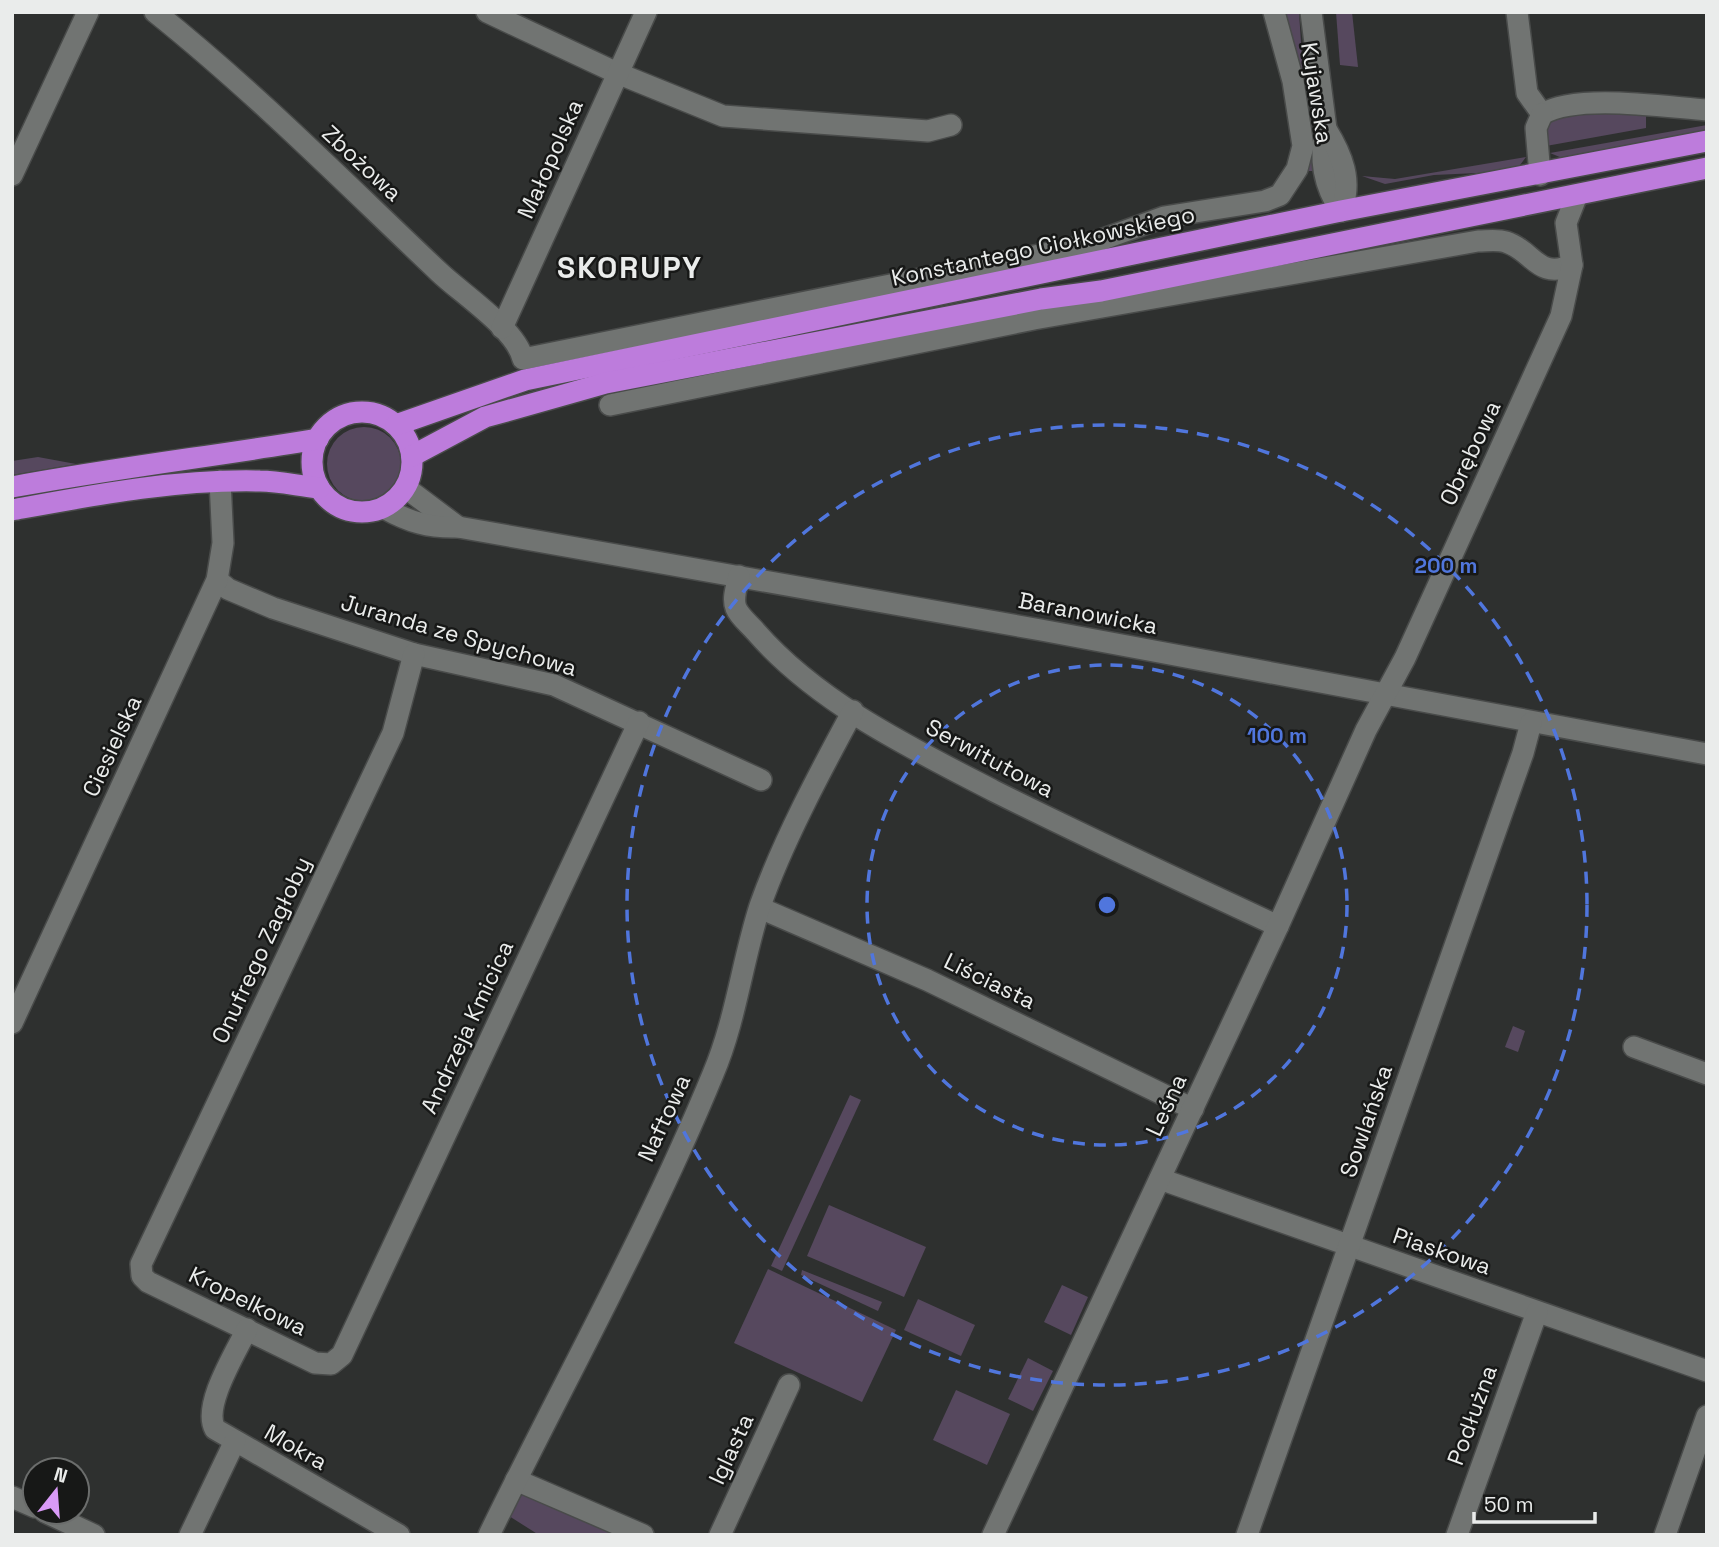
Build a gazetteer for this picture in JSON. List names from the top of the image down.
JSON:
{
  "streets": {
    "highway": ["Konstantego Ciołkowskiego"],
    "street": [
      "Kujawska",
      "Małopolska",
      "Zbożowa",
      "Obrębowa",
      "Baranowicka",
      "Juranda ze Spychowa",
      "Ciesielska",
      "Serwitutowa",
      "Onufrego Zagłoby",
      "Liściasta",
      "Andrzeja Kmicica",
      "Leśna",
      "Naftowa",
      "Sowlańska",
      "Piaskowa",
      "Kropelkowa",
      "Podłużna",
      "Mokra",
      "Iglasta"
    ]
  },
  "crossings": [
    ["Kujawska", "Zbożowa"],
    ["Małopolska", "Zbożowa"],
    ["Konstantego Ciołkowskiego", "Baranowicka"],
    ["Obrębowa", "Baranowicka"],
    ["Obrębowa", "Leśna"],
    ["Baranowicka", "Serwitutowa"],
    ["Baranowicka", "Leśna"],
    ["Baranowicka", "Sowlańska"],
    ["Juranda ze Spychowa", "Ciesielska"],
    ["Juranda ze Spychowa", "Onufrego Zagłoby"],
    ["Juranda ze Spychowa", "Andrzeja Kmicica"],
    ["Serwitutowa", "Leśna"],
    ["Serwitutowa", "Naftowa"],
    ["Onufrego Zagłoby", "Kropelkowa"],
    ["Liściasta", "Leśna"],
    ["Liściasta", "Naftowa"],
    ["Andrzeja Kmicica", "Kropelkowa"],
    ["Leśna", "Piaskowa"],
    ["Sowlańska", "Piaskowa"],
    ["Piaskowa", "Podłużna"],
    ["Kropelkowa", "Mokra"]
  ],
  "districts": ["SKORUPY"],
  "scale_bar": "50 m",
  "north": "top",
  "rings": ["200 m", "100 m"]
}
